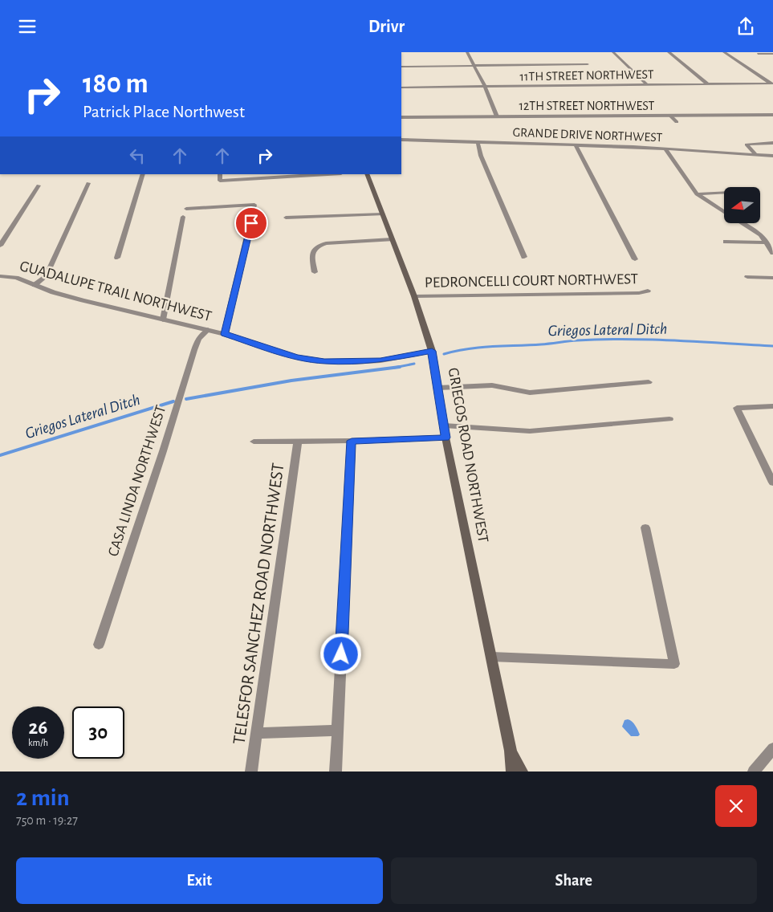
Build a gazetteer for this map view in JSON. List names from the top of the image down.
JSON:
{
  "streets": {
    "main road": ["GRIEGOS ROAD NORTHWEST"],
    "street": [
      "11TH STREET NORTHWEST",
      "12TH STREET NORTHWEST",
      "GRANDE DRIVE NORTHWEST",
      "PEDRONCELLI COURT NORTHWEST",
      "GUADALUPE TRAIL NORTHWEST",
      "CASA LINDA NORTHWEST",
      "TELESFOR SANCHEZ ROAD NORTHWEST"
    ]
  },
  "crossings": [
    ["PEDRONCELLI COURT NORTHWEST", "GRIEGOS ROAD NORTHWEST"],
    ["GUADALUPE TRAIL NORTHWEST", "GRIEGOS ROAD NORTHWEST"],
    ["GUADALUPE TRAIL NORTHWEST", "CASA LINDA NORTHWEST"]
  ],
  "water": ["Griegos Lateral Ditch"],
  "north": "left",
  "page": {
    "header": "Drivr",
    "turn": ["180 m", "Patrick Place Northwest"],
    "speed": "26 km/h",
    "limit": "30",
    "heading": ["2 min", "750 m · 19:27"],
    "buttons": ["Exit", "Share"]
  }
}
